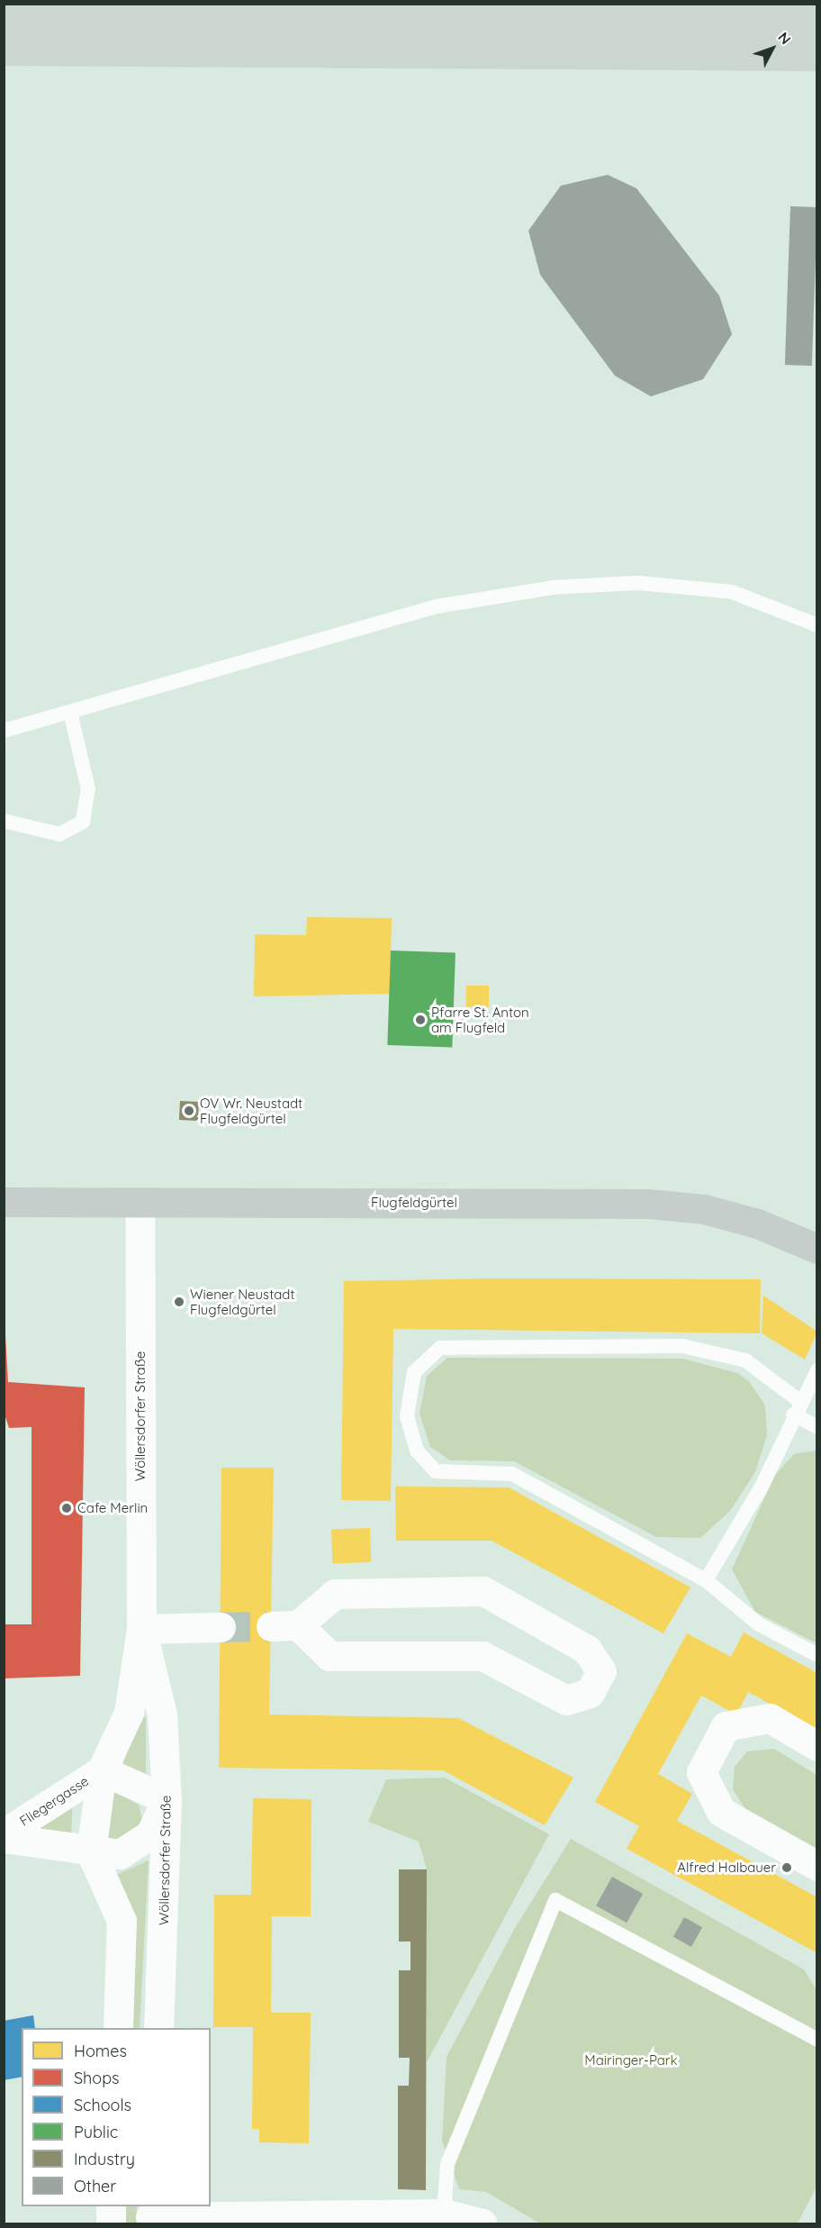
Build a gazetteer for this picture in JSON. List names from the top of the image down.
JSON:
{
  "streets": {
    "street": ["Flugfeldgürtel", "Wöllersdorfer Straße", "Fliegergasse"]
  },
  "crossings": [
    ["Flugfeldgürtel", "Wöllersdorfer Straße"],
    ["Wöllersdorfer Straße", "Fliegergasse"]
  ],
  "parks": ["Mairinger-Park"],
  "places": [
    "Pfarre St. Anton am Flugfeld",
    "OV Wr. Neustadt Flugfeldgürtel",
    "Wiener Neustadt Flugfeldgürtel",
    "Cafe Merlin",
    "Alfred Halbauer"
  ],
  "legend": [
    "Homes",
    "Shops",
    "Schools",
    "Public",
    "Industry",
    "Other"
  ],
  "north": "top right"
}
